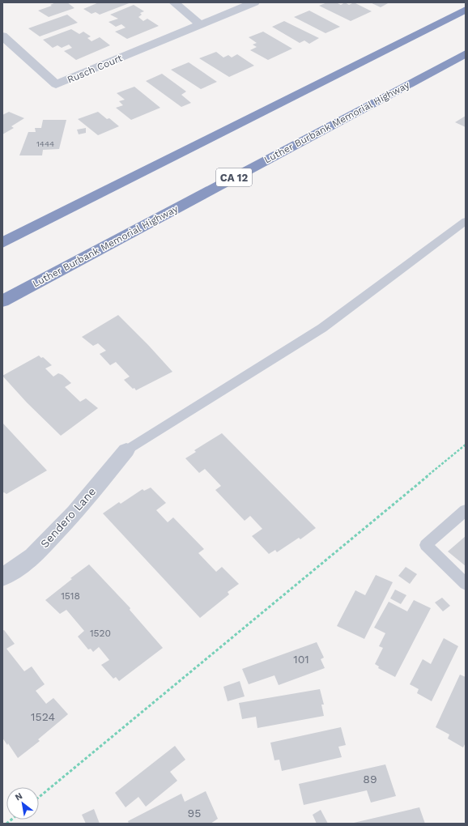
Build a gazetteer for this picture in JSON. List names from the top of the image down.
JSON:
{
  "streets": {
    "highway": ["Luther Burbank Memorial Highway", "CA 12"],
    "street": ["Rusch Court", "Sendero Lane"]
  },
  "house_numbers": [
    "1444",
    "1518",
    "1520",
    "101",
    "1524",
    "89",
    "95"
  ],
  "north": "top left"
}
